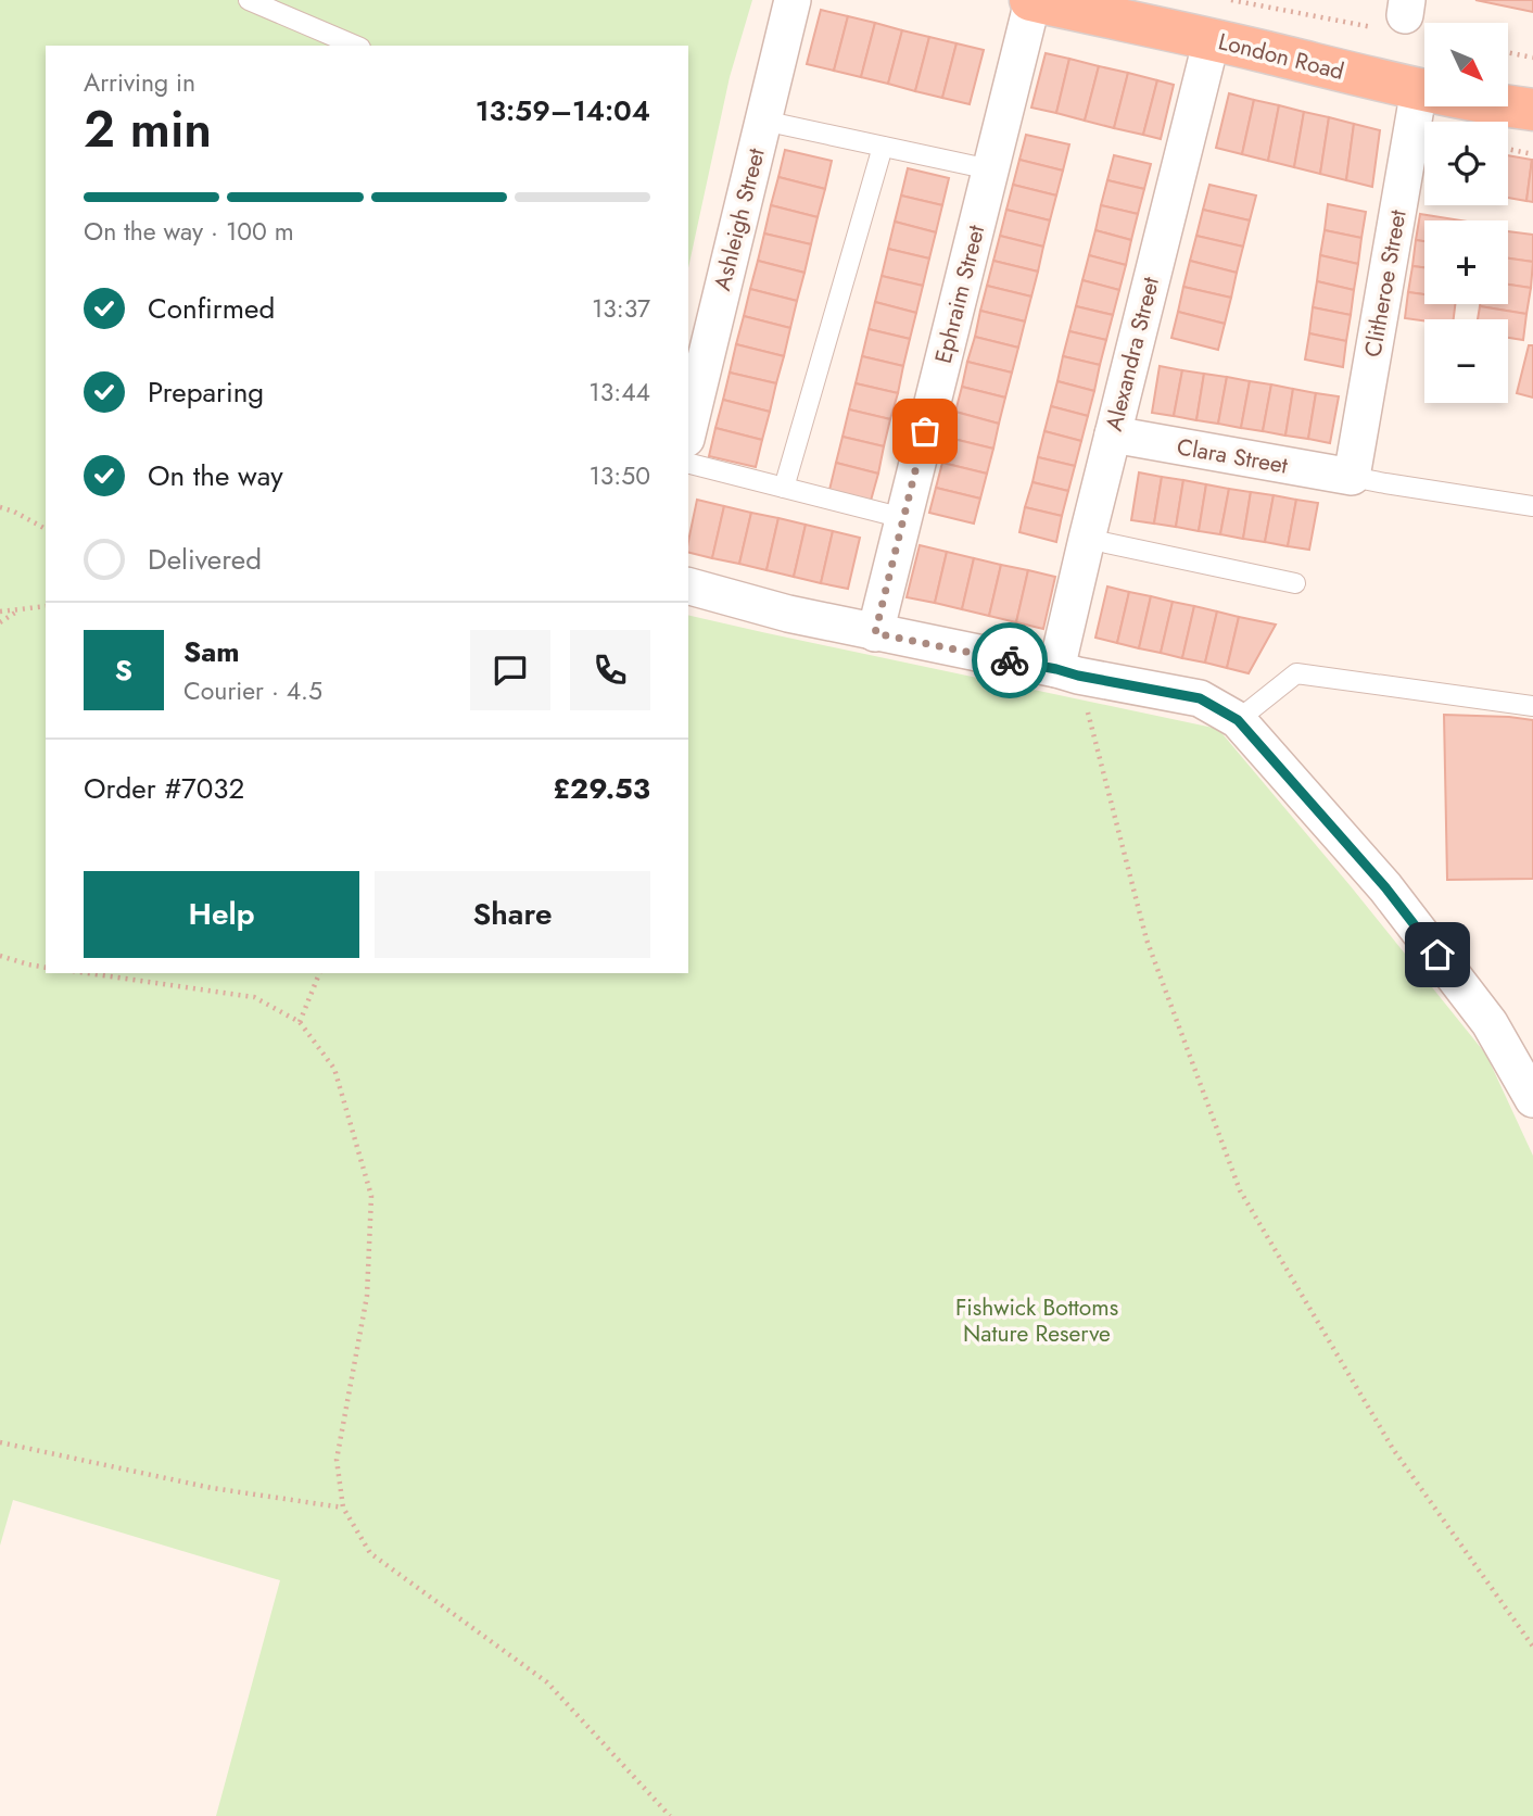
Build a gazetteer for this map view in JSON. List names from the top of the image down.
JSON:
{
  "streets": {
    "highway": ["London Road"],
    "street": [
      "Ashleigh Street",
      "Clitheroe Street",
      "Ephraim Street",
      "Alexandra Street",
      "Clara Street"
    ]
  },
  "crossings": [
    ["London Road", "Clitheroe Street"],
    ["London Road", "Ephraim Street"],
    ["London Road", "Alexandra Street"],
    ["Clitheroe Street", "Clara Street"],
    ["Alexandra Street", "Clara Street"]
  ],
  "parks": ["Fishwick Bottoms Nature Reserve"],
  "north": "bottom right",
  "page": {
    "map_buttons": ["+", "−"],
    "heading": ["2 min", "Arriving in", "13:59–14:04"],
    "panel": [
      "Sam",
      "Courier · 4.5",
      "Order #7032",
      "£29.53"
    ],
    "bar": "On the way · 100 m",
    "list": [
      ["Confirmed", "13:37"],
      ["Preparing", "13:44"],
      ["On the way", "13:50"],
      "Delivered"
    ],
    "round": "S",
    "buttons": ["Help", "Share"]
  }
}
